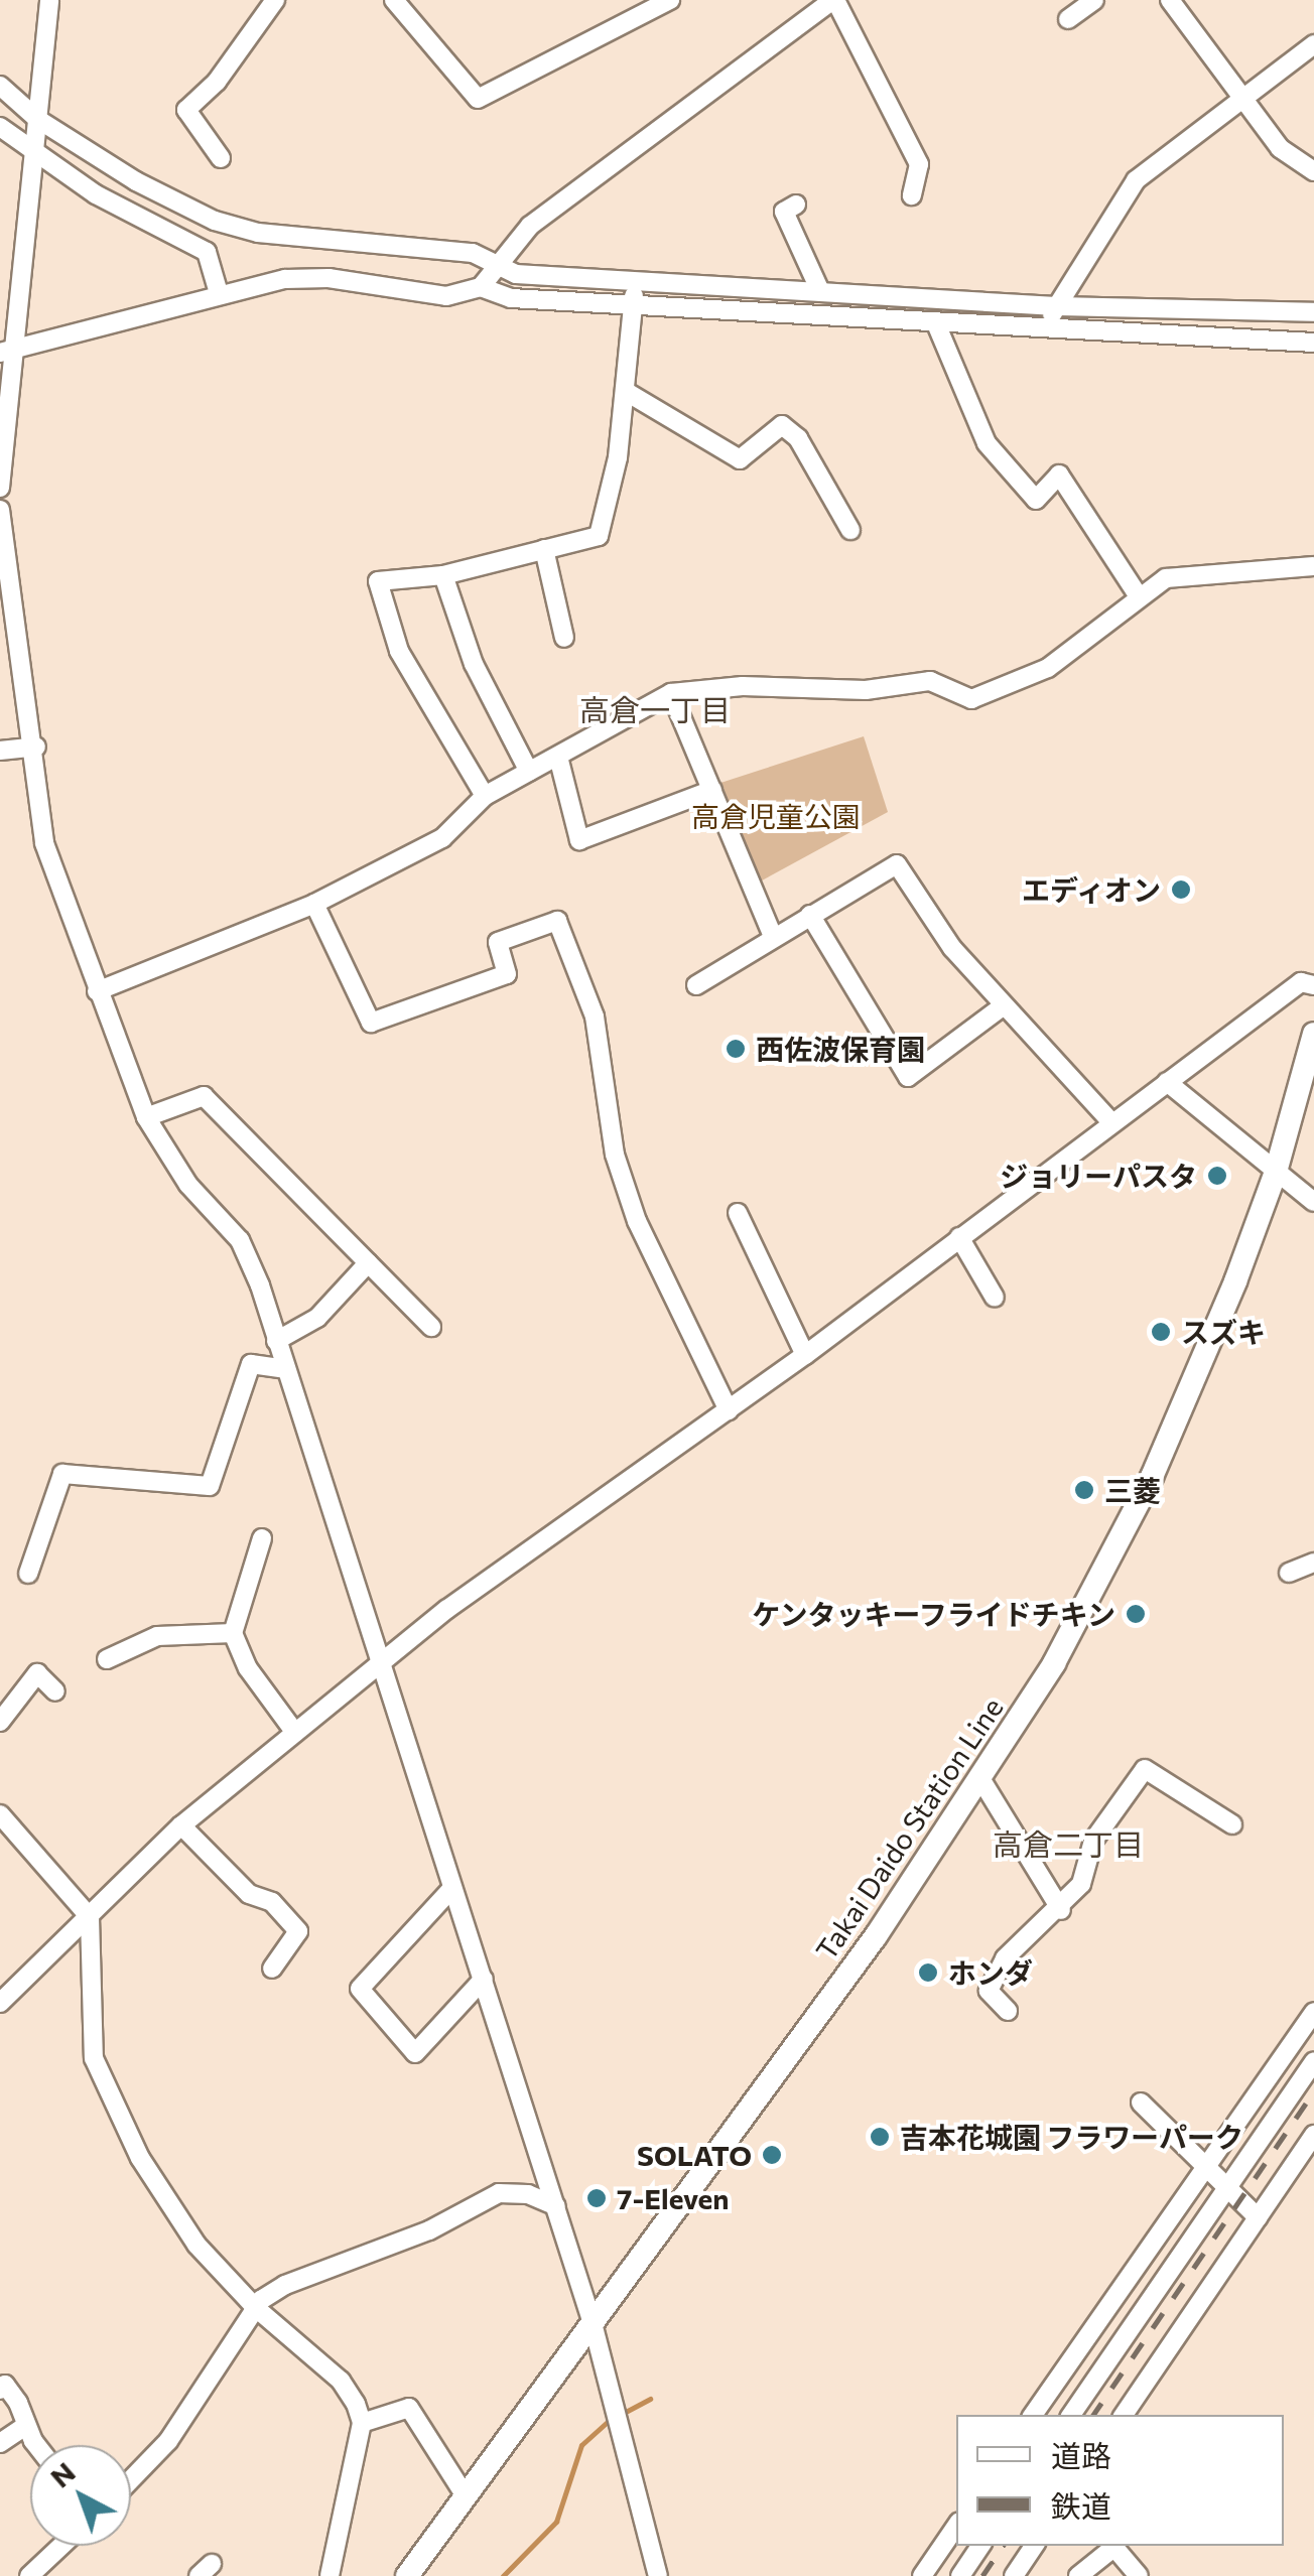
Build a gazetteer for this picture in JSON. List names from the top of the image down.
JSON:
{
  "streets": {
    "main road": ["Takai Daido Station Line"]
  },
  "districts": ["高倉一丁目", "高倉二丁目"],
  "parks": ["高倉児童公園"],
  "places": [
    "エディオン",
    "西佐波保育園",
    "ジョリーパスタ",
    "スズキ",
    "三菱",
    "ケンタッキーフライドチキン",
    "ホンダ",
    "吉本花城園 フラワーパーク",
    "SOLATO",
    "7-Eleven"
  ],
  "legend": ["道路", "鉄道"],
  "north": "top left"
}
